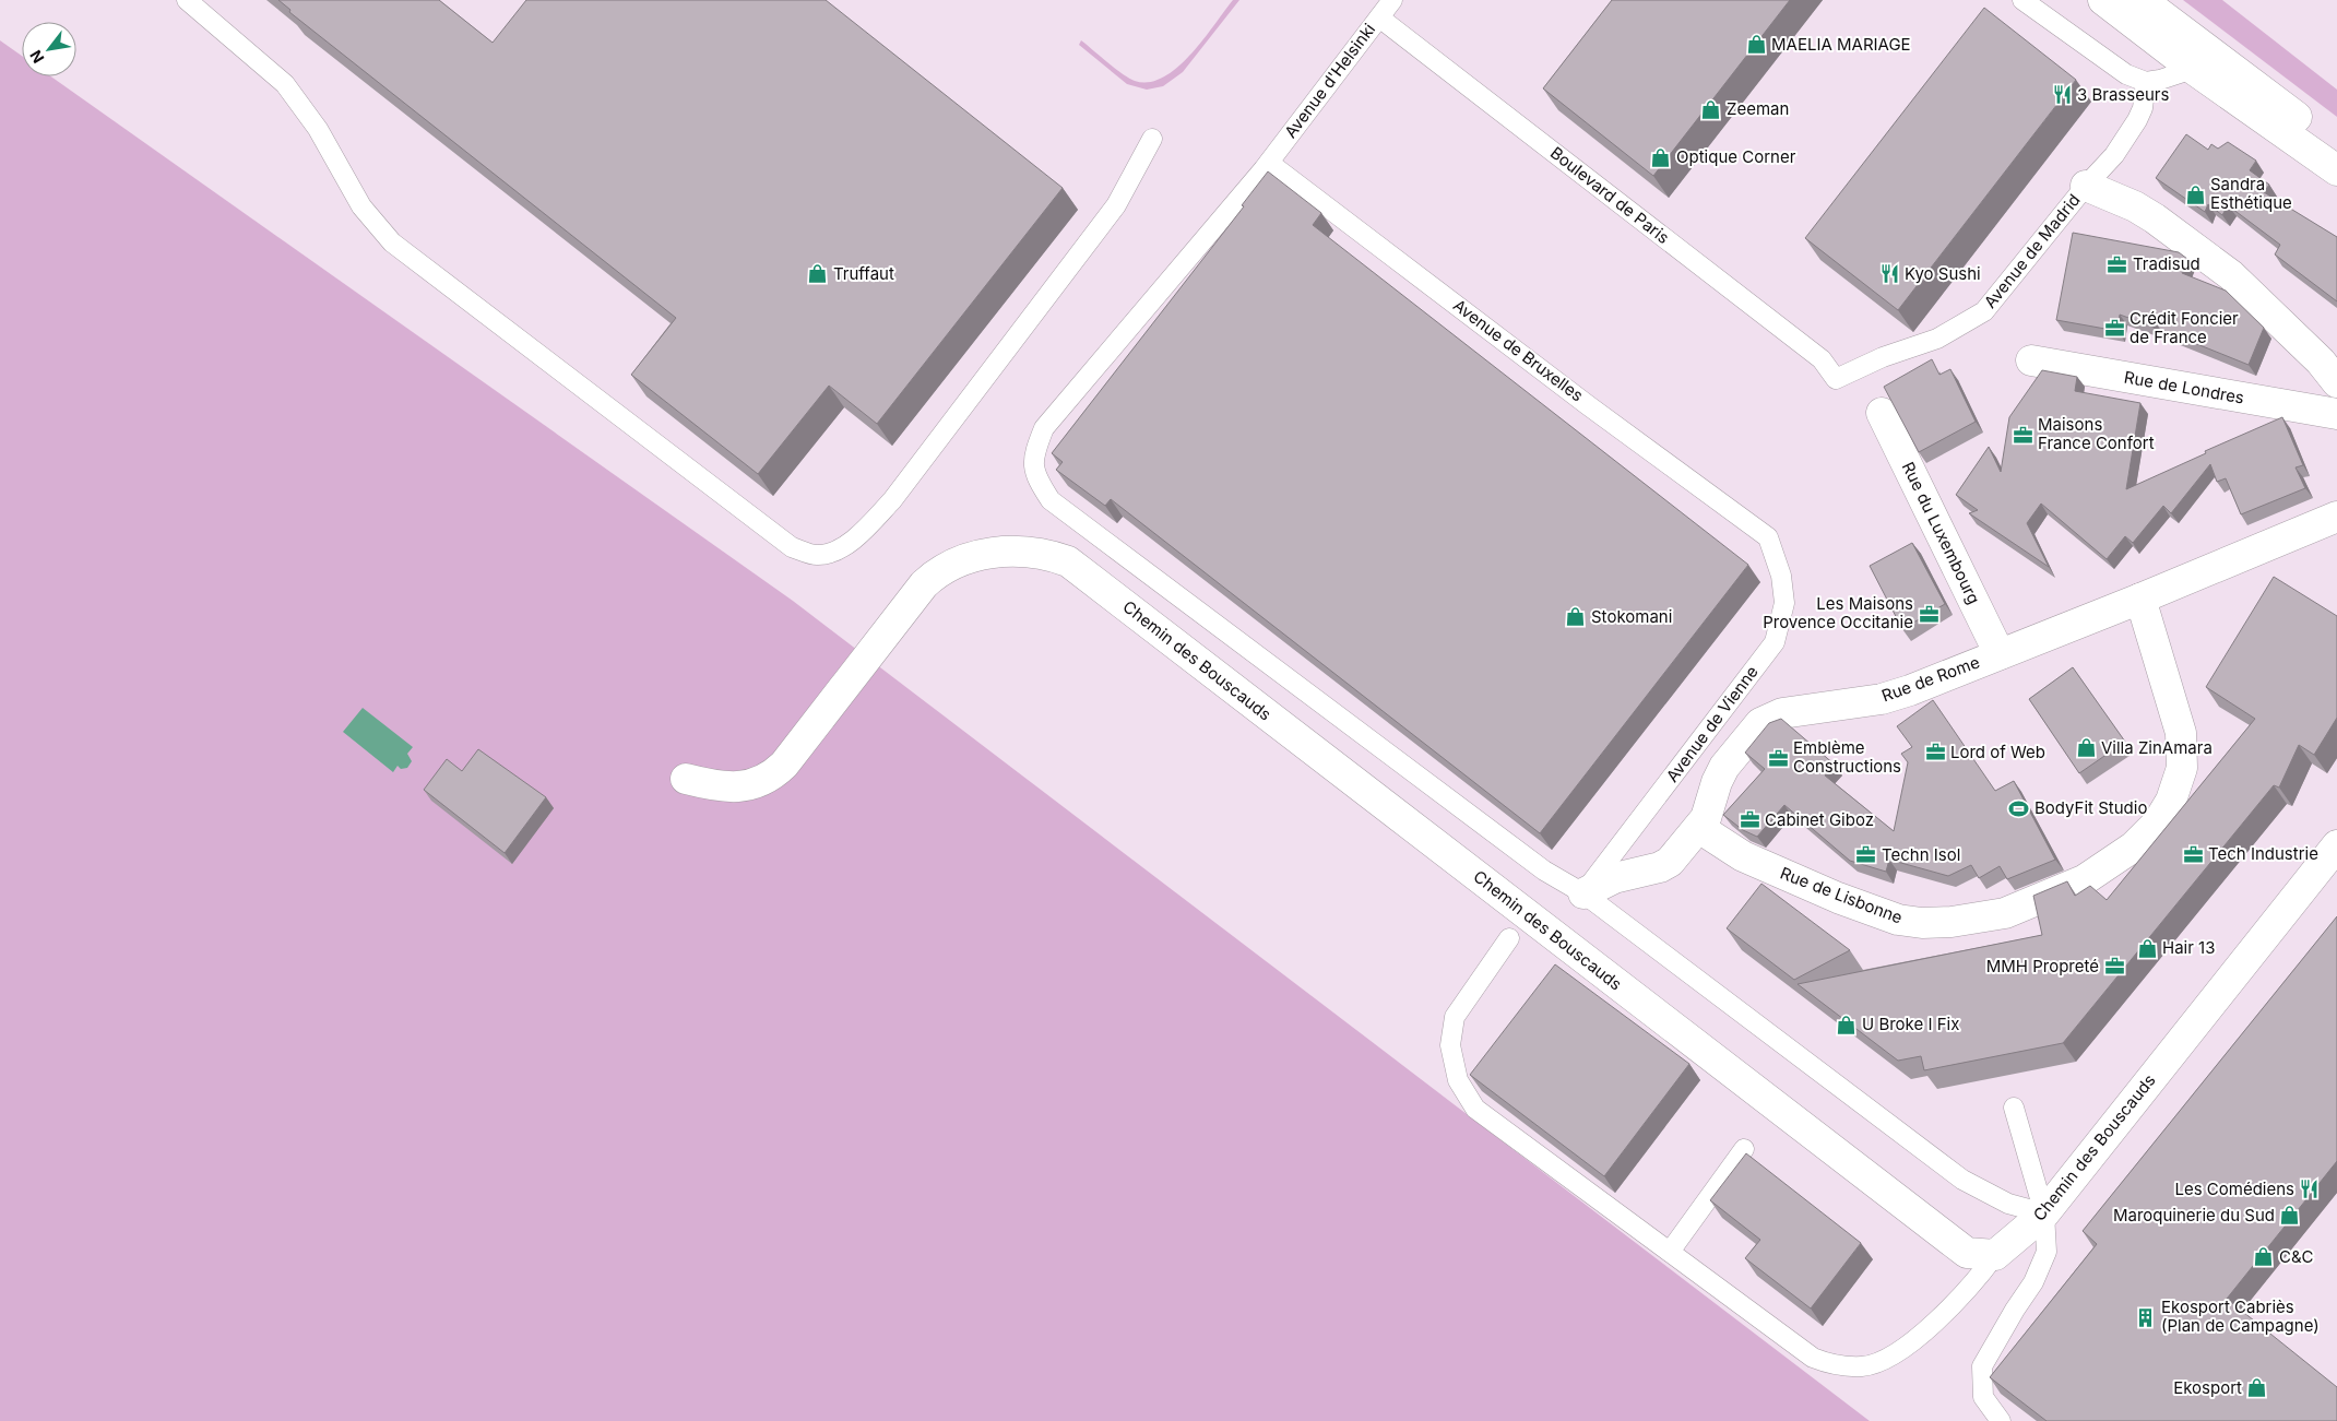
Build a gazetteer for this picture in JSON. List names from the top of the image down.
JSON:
{
  "streets": {
    "street": [
      "Rue de Londres",
      "Rue du Luxembourg",
      "Chemin des Bouscauds",
      "Rue de Rome",
      "Rue de Lisbonne"
    ],
    "lane": [
      "Avenue d'Helsinki",
      "Boulevard de Paris",
      "Avenue de Madrid",
      "Avenue de Bruxelles",
      "Avenue de Vienne"
    ]
  },
  "crossings": [
    ["Avenue d'Helsinki", "Boulevard de Paris"],
    ["Avenue d'Helsinki", "Avenue de Bruxelles"],
    ["Avenue d'Helsinki", "Chemin des Bouscauds"],
    ["Avenue d'Helsinki", "Rue de Rome"],
    ["Avenue d'Helsinki", "Avenue de Vienne"],
    ["Boulevard de Paris", "Avenue de Madrid"],
    ["Avenue de Bruxelles", "Avenue de Vienne"],
    ["Rue du Luxembourg", "Rue de Rome"],
    ["Rue de Rome", "Avenue de Vienne"],
    ["Rue de Rome", "Rue de Lisbonne"]
  ],
  "places": {
    "shop": [
      "MAELIA MARIAGE",
      "Zeeman",
      "Optique Corner",
      "Sandra Esthétique",
      "Truffaut",
      "Stokomani",
      "Villa ZinAmara",
      "Hair 13",
      "U Broke I Fix",
      "Maroquinerie du Sud",
      "C&C",
      "Ekosport"
    ],
    "restaurant": ["3 Brasseurs", "Kyo Sushi", "Les Comédiens"],
    "office": [
      "Tradisud",
      "Crédit Foncier de France",
      "Maisons France Confort",
      "Les Maisons Provence Occitanie",
      "Lord of Web",
      "Emblème Constructions",
      "Cabinet Giboz",
      "Tech Industrie",
      "Techn Isol",
      "MMH Propreté"
    ],
    "sports": ["BodyFit Studio"],
    "building": ["Ekosport Cabriès (Plan de Campagne)"]
  },
  "north": "bottom left"
}
